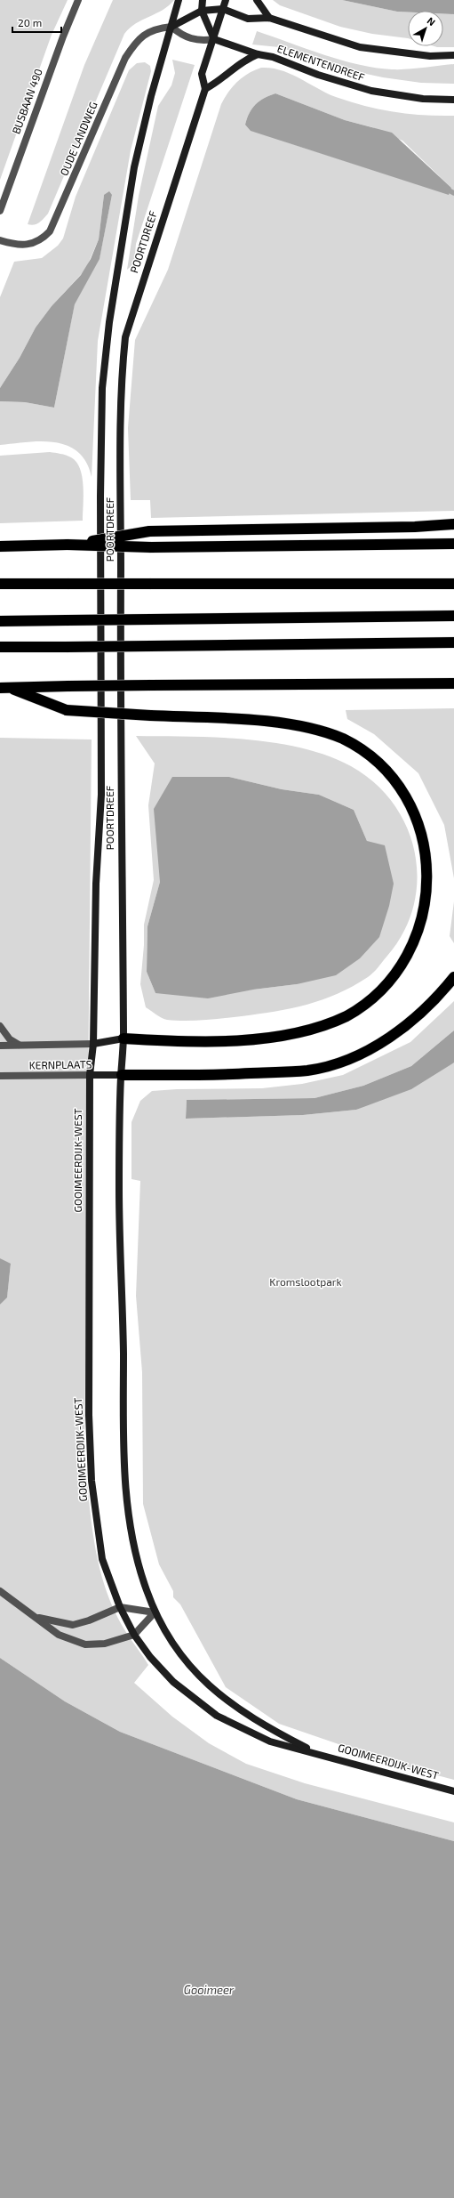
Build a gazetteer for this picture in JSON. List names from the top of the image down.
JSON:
{
  "streets": {
    "main road": [
      "ELEMENTENDREEF",
      "POORTDREEF",
      "KERNPLAATS",
      "GOOIMEERDIJK-WEST"
    ],
    "street": ["BUSBAAN 490", "OUDE LANDWEG"]
  },
  "crossings": [
    ["ELEMENTENDREEF", "POORTDREEF"],
    ["OUDE LANDWEG", "POORTDREEF"],
    ["POORTDREEF", "KERNPLAATS"],
    ["POORTDREEF", "GOOIMEERDIJK-WEST"],
    ["KERNPLAATS", "GOOIMEERDIJK-WEST"]
  ],
  "water": ["Gooimeer"],
  "parks": ["Kromslootpark"],
  "scale_bar": "20 m",
  "north": "top right"
}
